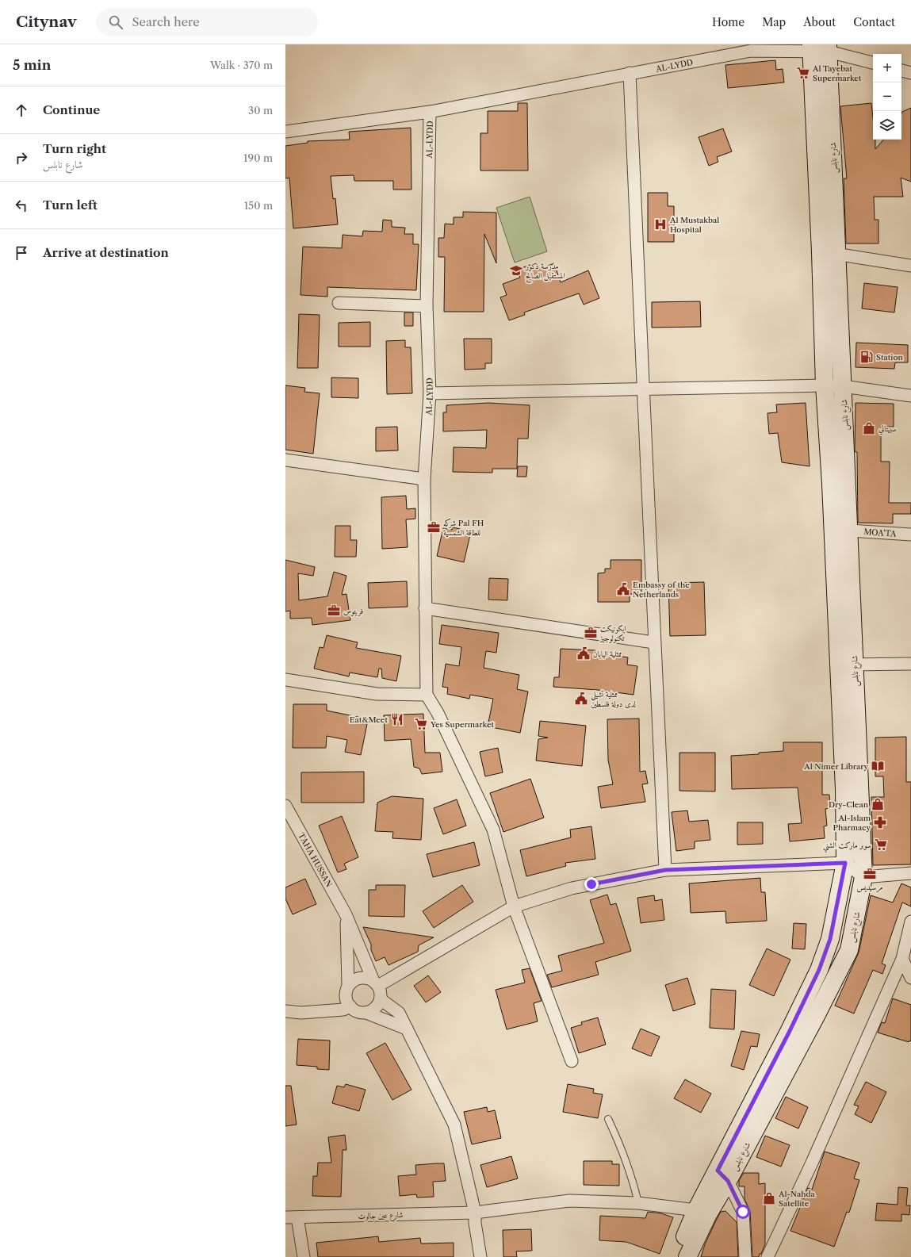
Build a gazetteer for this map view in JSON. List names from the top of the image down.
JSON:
{
  "streets": {
    "main road": ["شارع نابلس"],
    "street": [
      "AL-LYDD",
      "MOA'TA",
      "TAHA HUSSAN",
      "شارع عين جالوت"
    ]
  },
  "crossings": [
    ["AL-LYDD", "شارع نابلس"],
    ["شارع نابلس", "MOA'TA"],
    ["شارع نابلس", "شارع عين جالوت"]
  ],
  "places": {
    "supermarket": ["Al Tayebat Supermarket", "Yes Supermarket", "سوبر ماركت الشني"],
    "hospital": ["Al Mustakbal Hospital"],
    "school or university": ["مدرسة ذكور المستقبل الصالح"],
    "fuel station": ["Station"],
    "shop": ["سبيتاني", "Dry-Clean", "Al-Nahda Satellite"],
    "office": [
      "شركه Pal FH للطاقة الشمسية",
      "فريتوس",
      "ايكونيكت تكنولوجيز",
      "مرسيديس"
    ],
    "public building": ["Embassy of the Netherlands", "ممثلية اليابان", "ممثلية تشيلي لدى دولة فلسطين"],
    "restaurant": ["Eat&Meet"],
    "library": ["Al Nimer Library"],
    "pharmacy": ["Al-Islam Pharmacy"]
  },
  "page": {
    "header": "Citynav",
    "search": "Search here",
    "nav": [
      "Home",
      "Map",
      "About",
      "Contact"
    ],
    "heading": ["5 min", "Walk · 370 m"],
    "map_buttons": ["+", "−"],
    "list": [
      ["Continue", "30 m"],
      ["Turn right", "شارع نابلس", "190 m"],
      ["Turn left", "150 m"],
      "Arrive at destination"
    ]
  }
}
